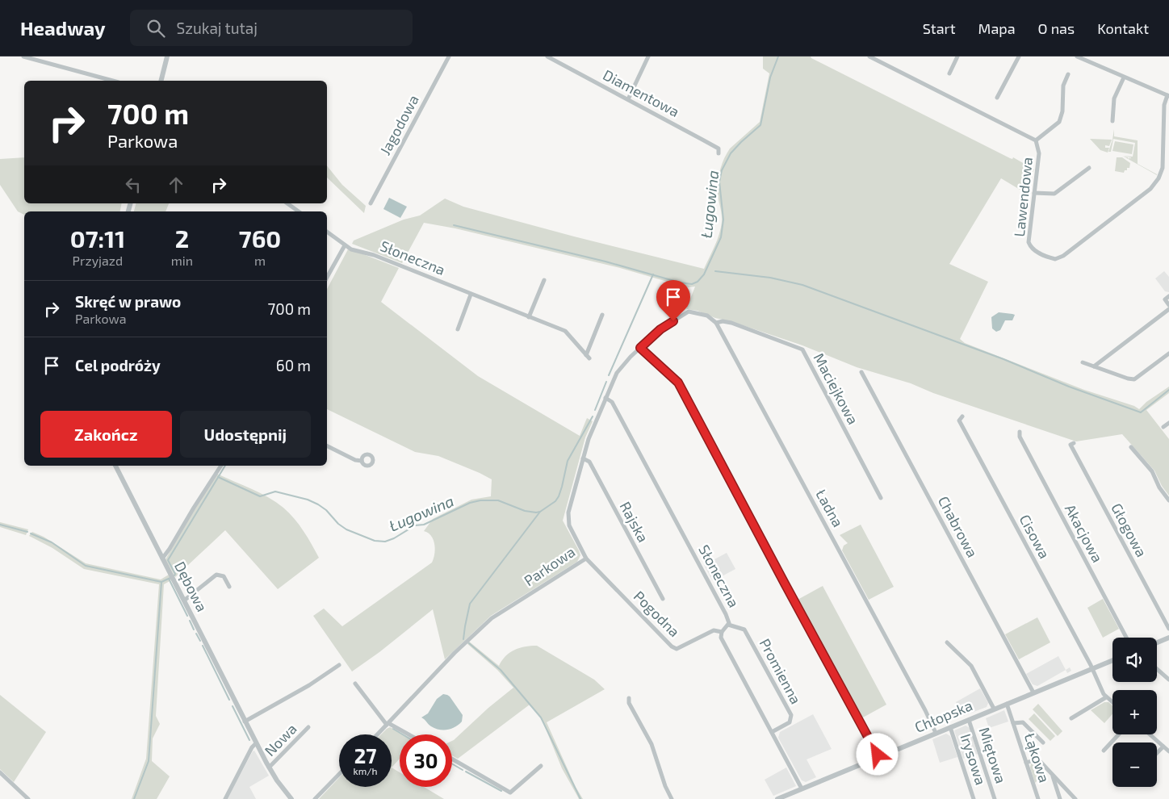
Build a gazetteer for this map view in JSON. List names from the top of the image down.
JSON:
{
  "streets": {
    "street": [
      "Diamentowa",
      "Jagodowa",
      "Lawendowa",
      "Słoneczna",
      "Maciejkowa",
      "Ładna",
      "Rajska",
      "Chabrowa",
      "Głogowa",
      "Akacjowa",
      "Cisowa",
      "Parkowa",
      "Dębowa",
      "Pogodna",
      "Promienna",
      "Chłopska",
      "Nowa",
      "Miętowa",
      "Łąkowa",
      "Irysowa"
    ]
  },
  "crossings": [
    ["Słoneczna", "Parkowa"],
    ["Słoneczna", "Pogodna"],
    ["Słoneczna", "Promienna"],
    ["Maciejkowa", "Ładna"],
    ["Maciejkowa", "Parkowa"],
    ["Ładna", "Parkowa"],
    ["Ładna", "Chłopska"],
    ["Rajska", "Parkowa"],
    ["Chabrowa", "Chłopska"],
    ["Cisowa", "Chłopska"],
    ["Parkowa", "Pogodna"],
    ["Dębowa", "Nowa"],
    ["Chłopska", "Miętowa"],
    ["Chłopska", "Łąkowa"],
    ["Chłopska", "Irysowa"]
  ],
  "water": ["Ługowina"],
  "page": {
    "header": "Headway",
    "search": "Szukaj tutaj",
    "nav": [
      "Start",
      "Mapa",
      "O nas",
      "Kontakt"
    ],
    "turn": ["700 m", "Parkowa"],
    "eta": [
      "07:11",
      "Przyjazd",
      "2",
      "min",
      "760",
      "m"
    ],
    "list": [
      {
        "name": "Skręć w prawo",
        "note": "Parkowa",
        "value": "700 m"
      },
      {
        "name": "Cel podróży",
        "value": "60 m"
      }
    ],
    "buttons": ["Zakończ", "Udostępnij"],
    "map_buttons": ["+", "−"],
    "speed": "27 km/h",
    "limit": "30"
  }
}
